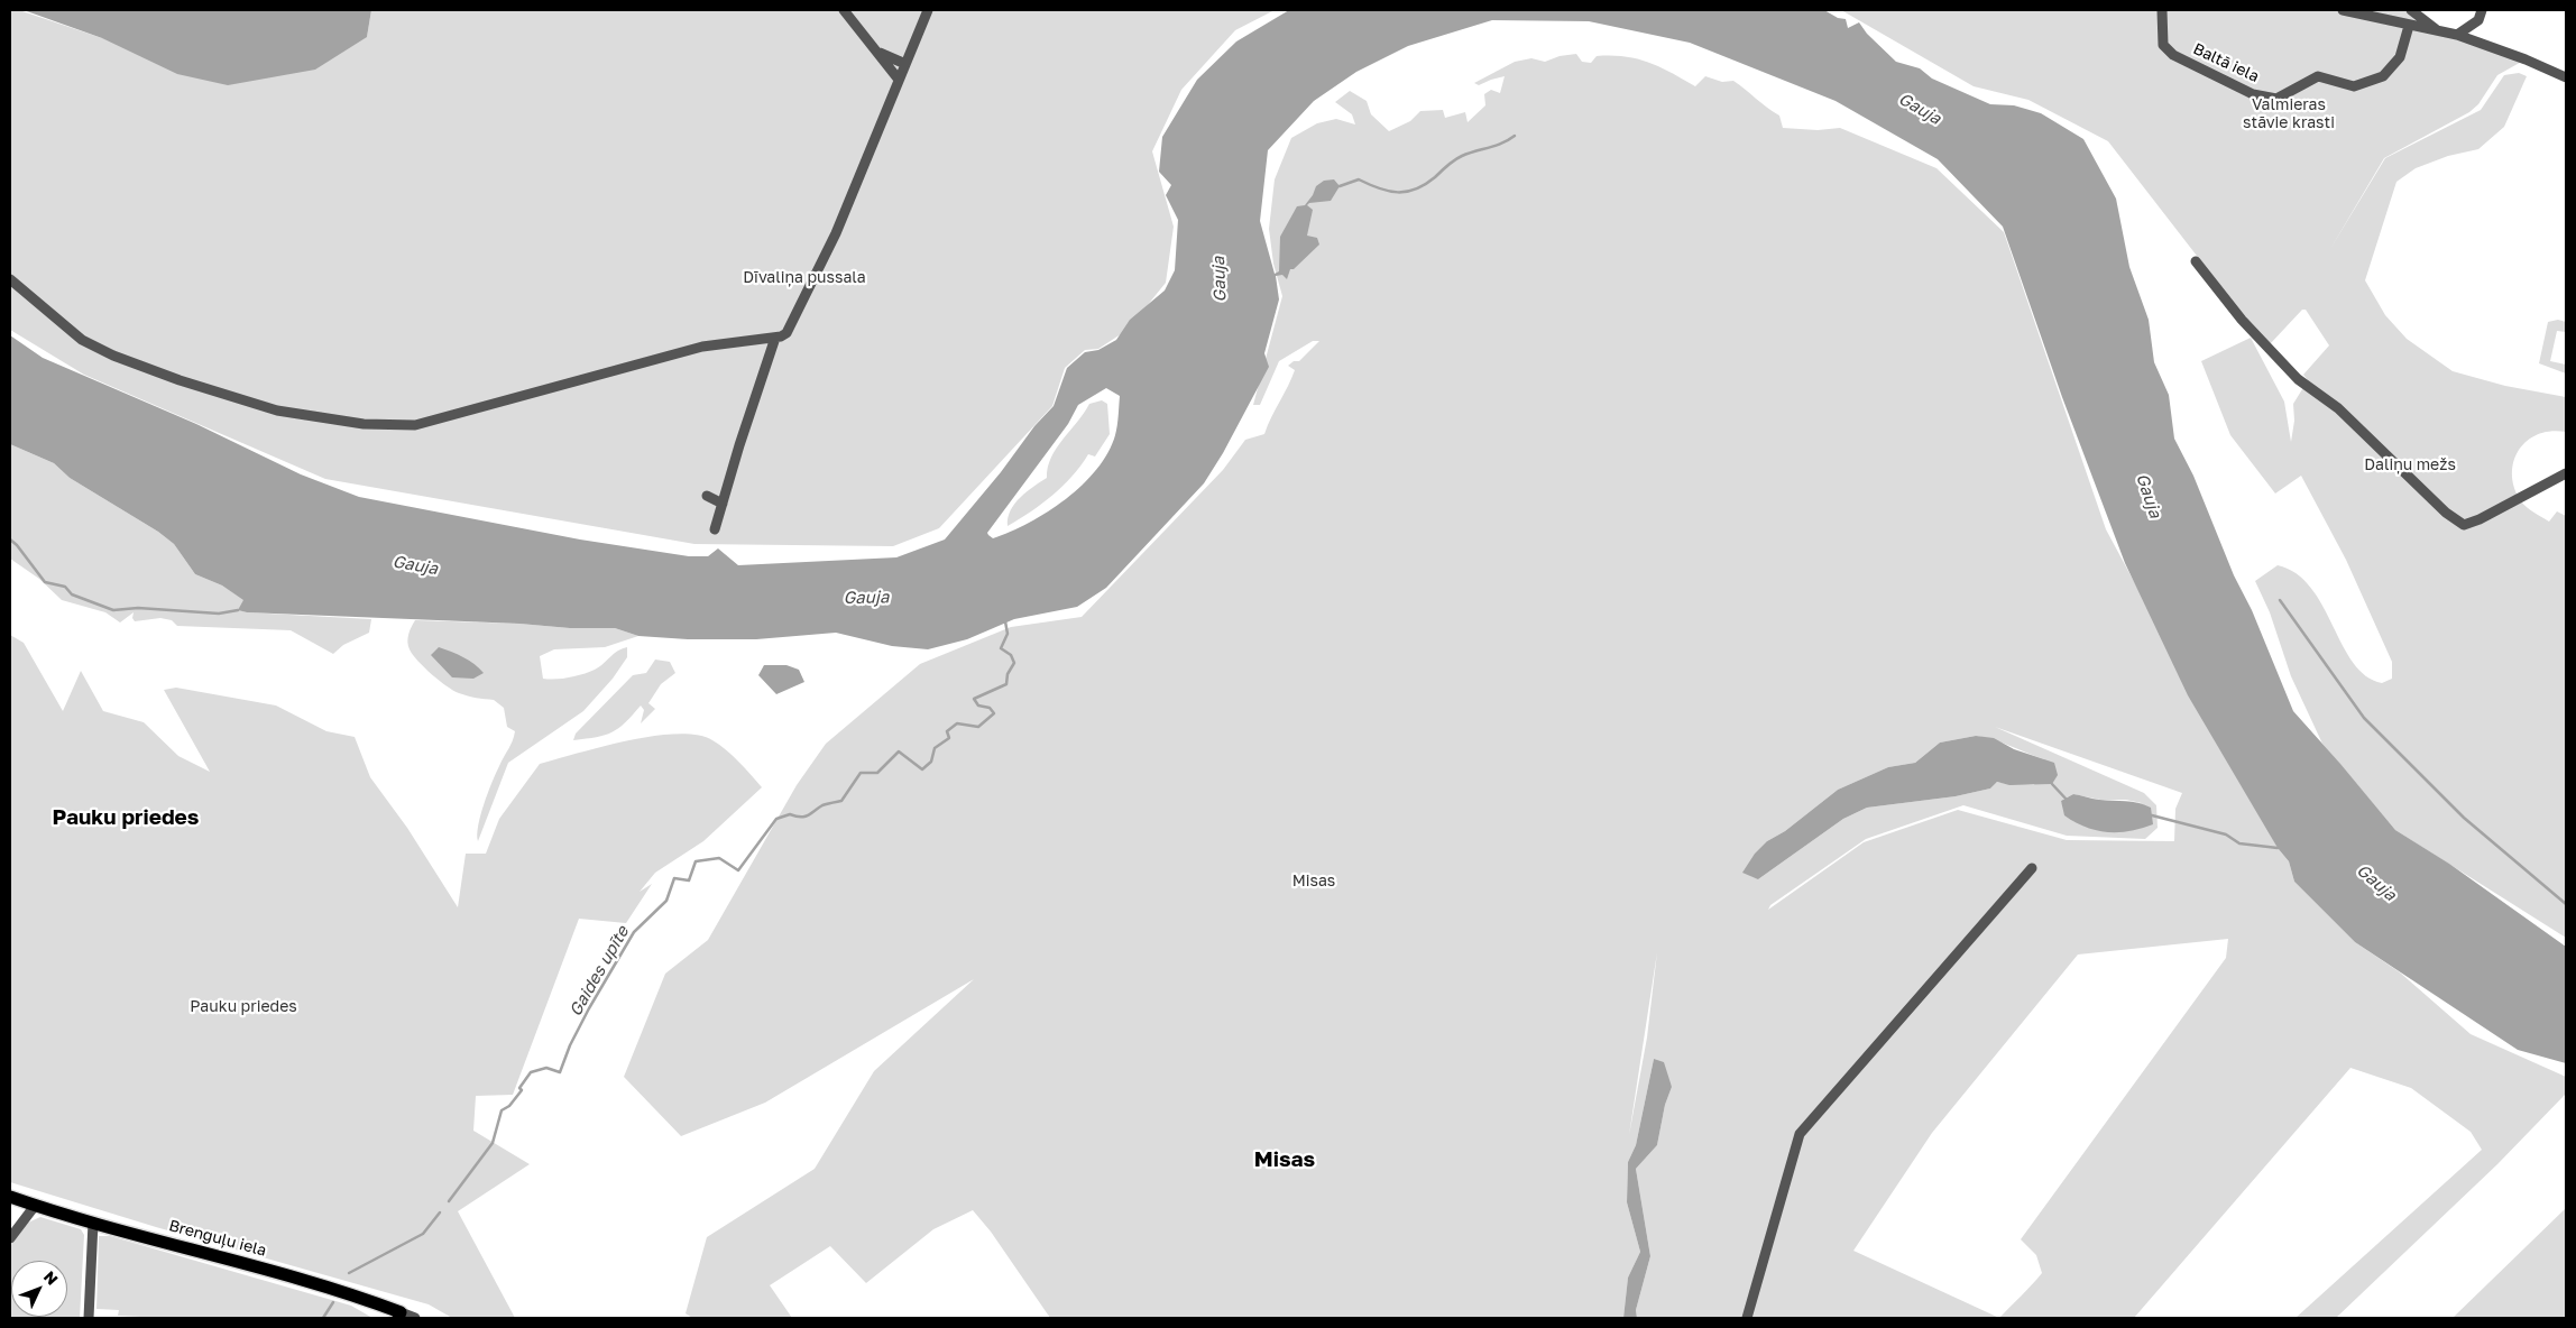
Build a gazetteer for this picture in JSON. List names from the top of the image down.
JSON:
{
  "streets": {
    "main road": ["Brenguļu iela"],
    "street": ["Baltā iela"]
  },
  "districts": ["Pauku priedes", "Misas"],
  "water": ["Gauja", "Gaides upīte"],
  "parks": [
    "Valmieras stāvie krasti",
    "Dīvaliņa pussala",
    "Daliņu mežs",
    "Misas",
    "Pauku priedes"
  ],
  "north": "top right"
}
